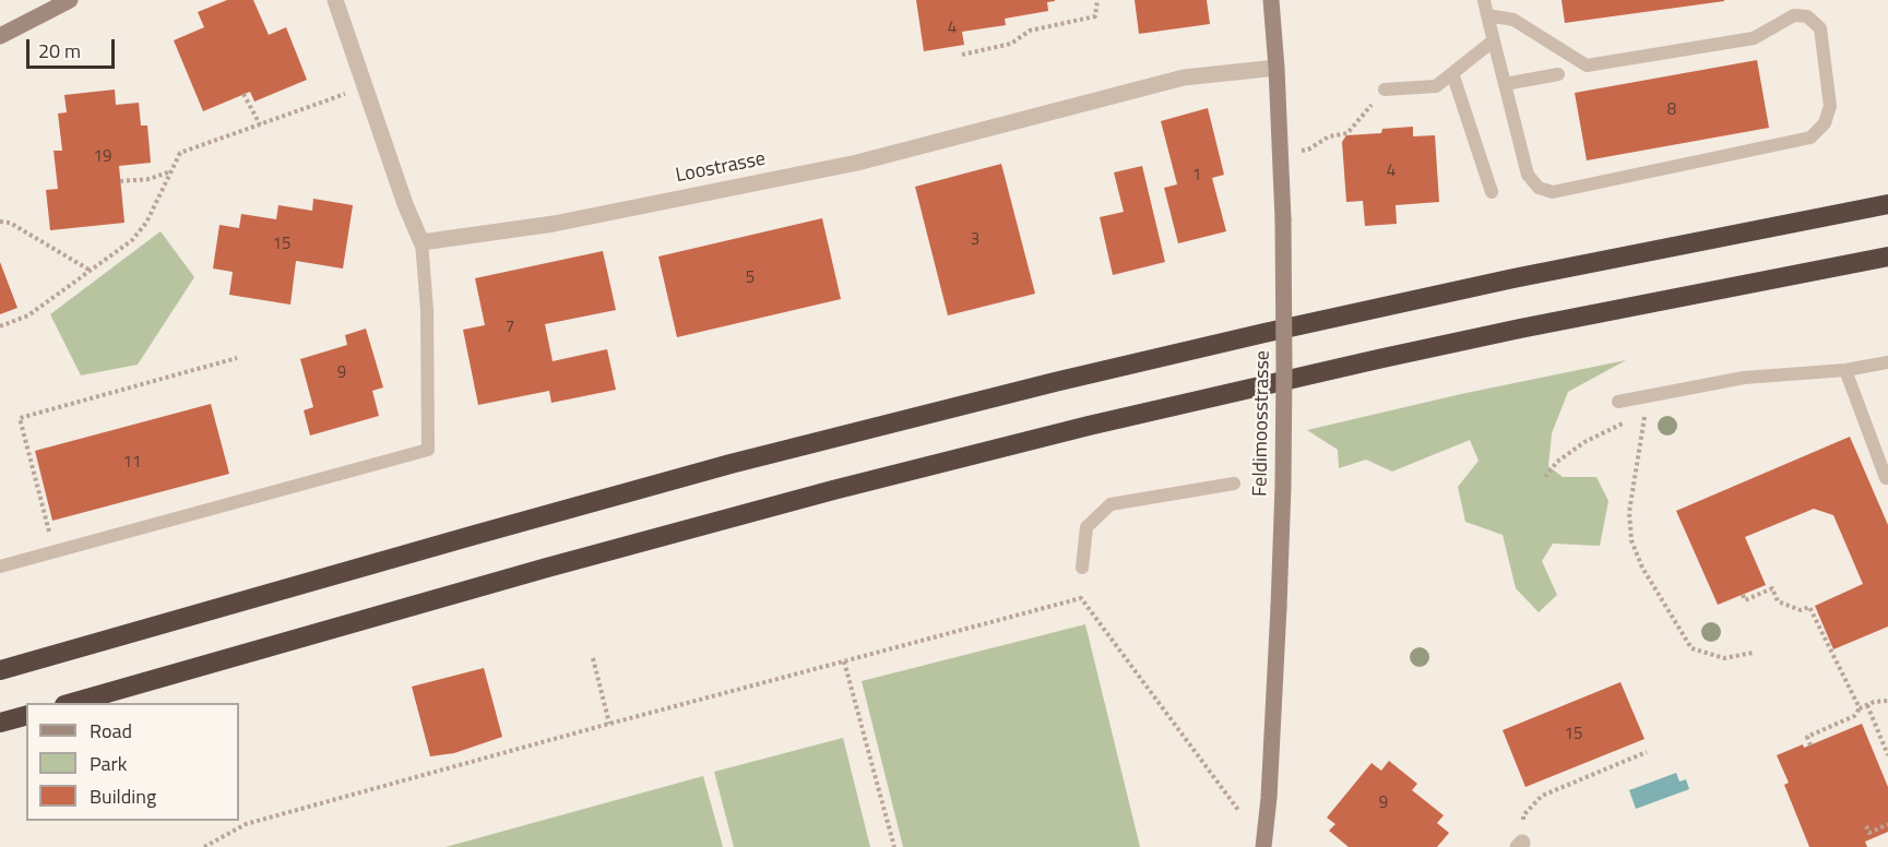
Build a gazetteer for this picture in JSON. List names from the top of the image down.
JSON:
{
  "streets": {
    "main road": ["Feldimoosstrasse"],
    "street": ["Loostrasse"]
  },
  "crossings": [
    ["Loostrasse", "Feldimoosstrasse"]
  ],
  "house_numbers": [
    "4",
    "8",
    "19",
    "4",
    "1",
    "3",
    "15",
    "5",
    "7",
    "9",
    "11",
    "15",
    "9"
  ],
  "legend": ["Road", "Park", "Building"],
  "scale_bar": "20 m"
}
